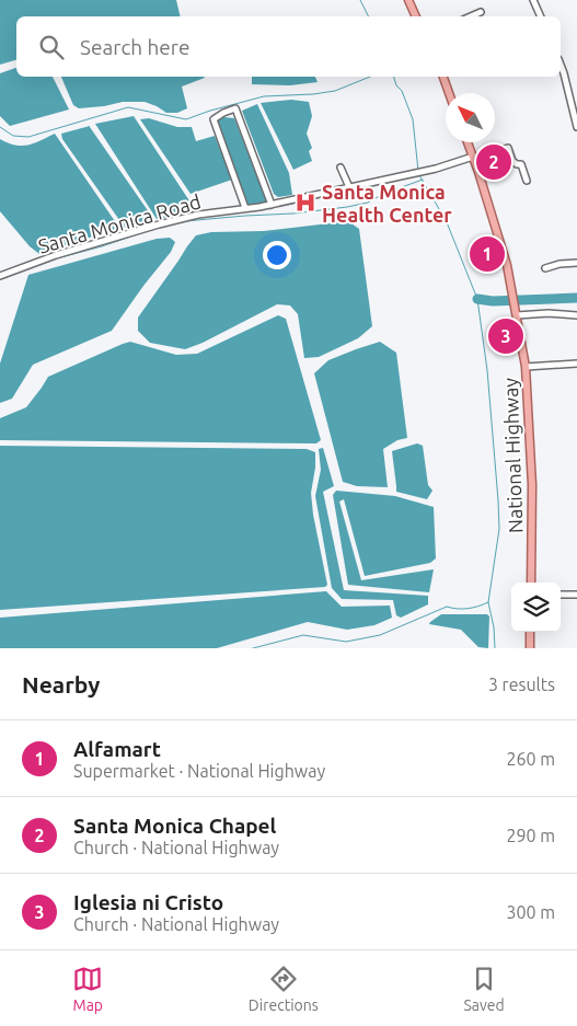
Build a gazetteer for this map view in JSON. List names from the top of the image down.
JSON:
{
  "streets": {
    "main road": ["National Highway"],
    "street": ["Santa Monica Road"]
  },
  "crossings": [
    ["Santa Monica Road", "National Highway"]
  ],
  "places": {
    "hospital": ["Santa Monica Health Center"]
  },
  "north": "top left",
  "page": {
    "search": "Search here",
    "pins": ["2", "1", "3"],
    "heading": ["Nearby", "3 results"],
    "list": [
      {
        "mark": "1",
        "name": "Alfamart",
        "note": "Supermarket · National Highway",
        "value": "260 m"
      },
      {
        "mark": "2",
        "name": "Santa Monica Chapel",
        "note": "Church · National Highway",
        "value": "290 m"
      },
      {
        "mark": "3",
        "name": "Iglesia ni Cristo",
        "note": "Church · National Highway",
        "value": "300 m"
      }
    ],
    "nav": ["Map", "Directions", "Saved"]
  }
}
